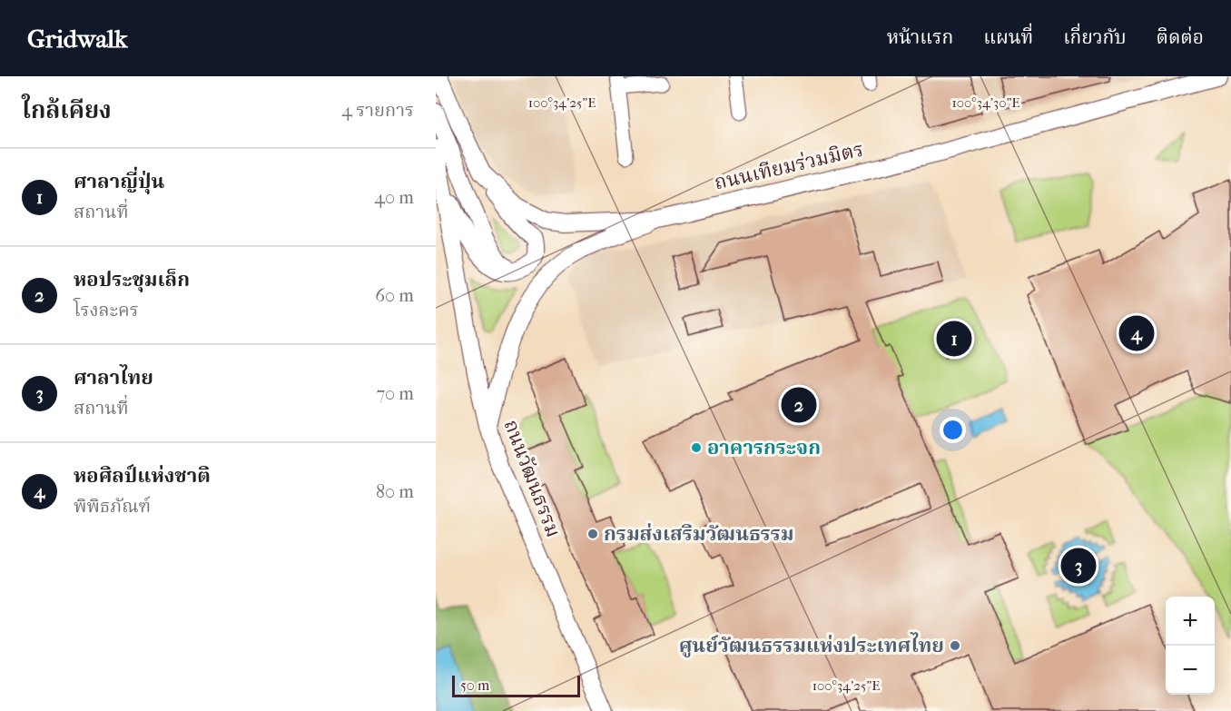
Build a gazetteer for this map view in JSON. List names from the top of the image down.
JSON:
{
  "streets": {
    "street": ["ถนนเทียมร่วมมิตร", "ถนนวัฒนธรรม"]
  },
  "places": ["อาคารกระจก", "กรมส่งเสริมวัฒนธรรม", "ศูนย์วัฒนธรรมแห่งประเทศไทย"],
  "scale_bar": "50 m",
  "page": {
    "header": "Gridwalk",
    "nav": [
      "หน้าแรก",
      "แผนที่",
      "เกี่ยวกับ",
      "ติดต่อ"
    ],
    "heading": ["ใกล้เคียง", "4 รายการ"],
    "list": [
      {
        "mark": "1",
        "name": "ศาลาญี่ปุ่น",
        "note": "สถานที่",
        "value": "40 m"
      },
      {
        "mark": "2",
        "name": "หอประชุมเล็ก",
        "note": "โรงละคร",
        "value": "60 m"
      },
      {
        "mark": "3",
        "name": "ศาลาไทย",
        "note": "สถานที่",
        "value": "70 m"
      },
      {
        "mark": "4",
        "name": "หอศิลป์แห่งชาติ",
        "note": "พิพิธภัณฑ์",
        "value": "80 m"
      }
    ],
    "pins": [
      "4",
      "1",
      "2",
      "3"
    ],
    "map_buttons": ["+", "−"],
    "scale": "50 m"
  },
  "coordinates": ["100°34'25\"E", "100°34'30\"E"]
}
